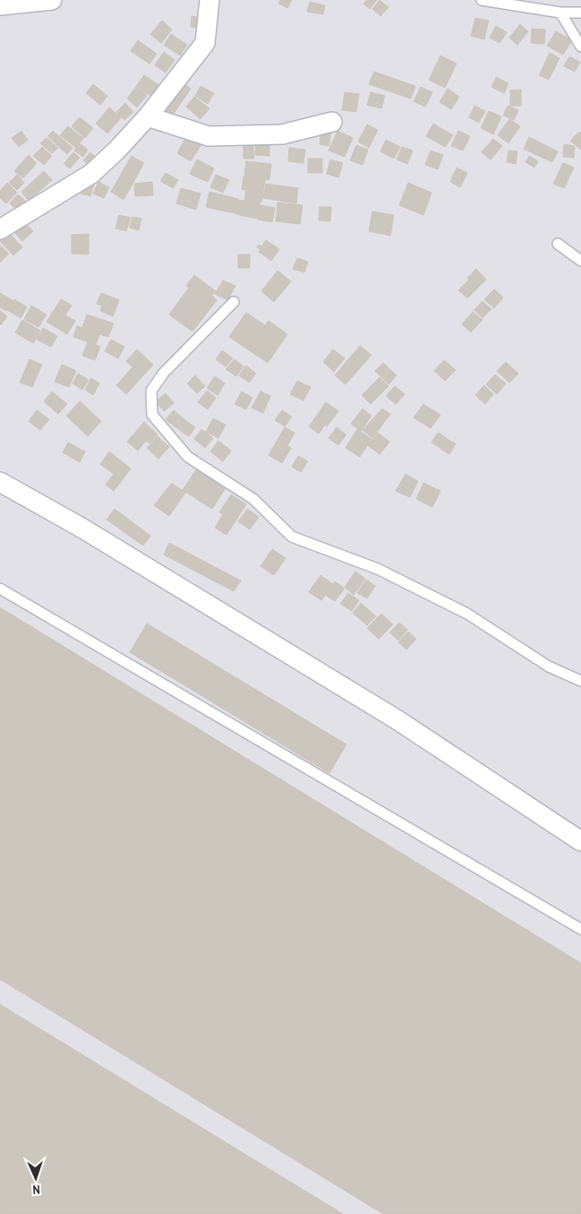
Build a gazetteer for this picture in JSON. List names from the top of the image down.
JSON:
{
  "north": "bottom"
}
